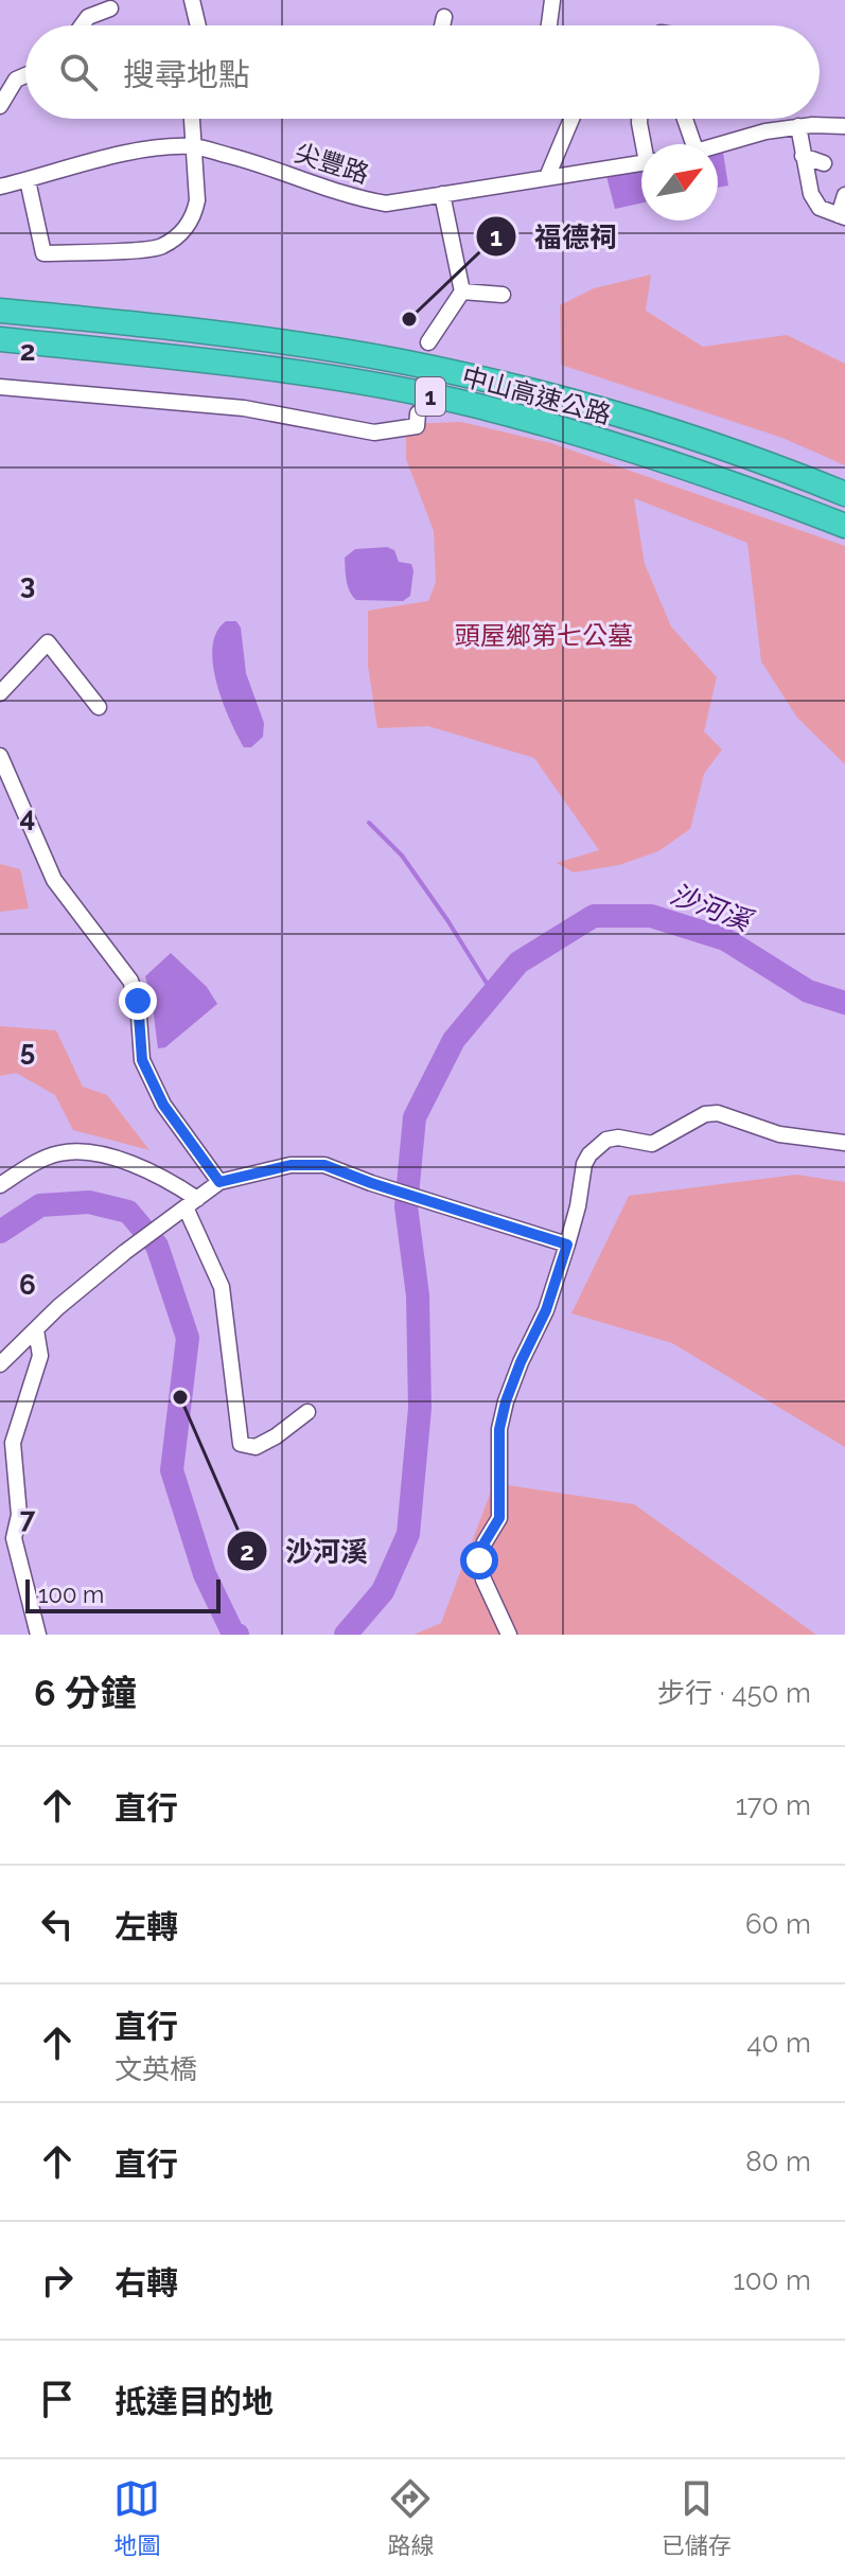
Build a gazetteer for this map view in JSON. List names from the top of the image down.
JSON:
{
  "streets": {
    "highway": ["中山高速公路", "1"],
    "street": ["尖豐路"]
  },
  "water": ["沙河溪"],
  "parks": ["頭屋鄉第七公墓"],
  "places": ["福德祠", "沙河溪"],
  "scale_bar": "100 m",
  "north": "top right",
  "page": {
    "search": "搜尋地點",
    "scale": "100 m",
    "heading": ["6 分鐘", "步行 · 450 m"],
    "list": [
      ["直行", "170 m"],
      ["左轉", "60 m"],
      ["直行", "文英橋", "40 m"],
      ["直行", "80 m"],
      ["右轉", "100 m"],
      "抵達目的地"
    ],
    "nav": ["地圖", "路線", "已儲存"]
  },
  "grid": {
    "rows": [
      "2",
      "3",
      "4",
      "5",
      "6",
      "7"
    ]
  }
}
